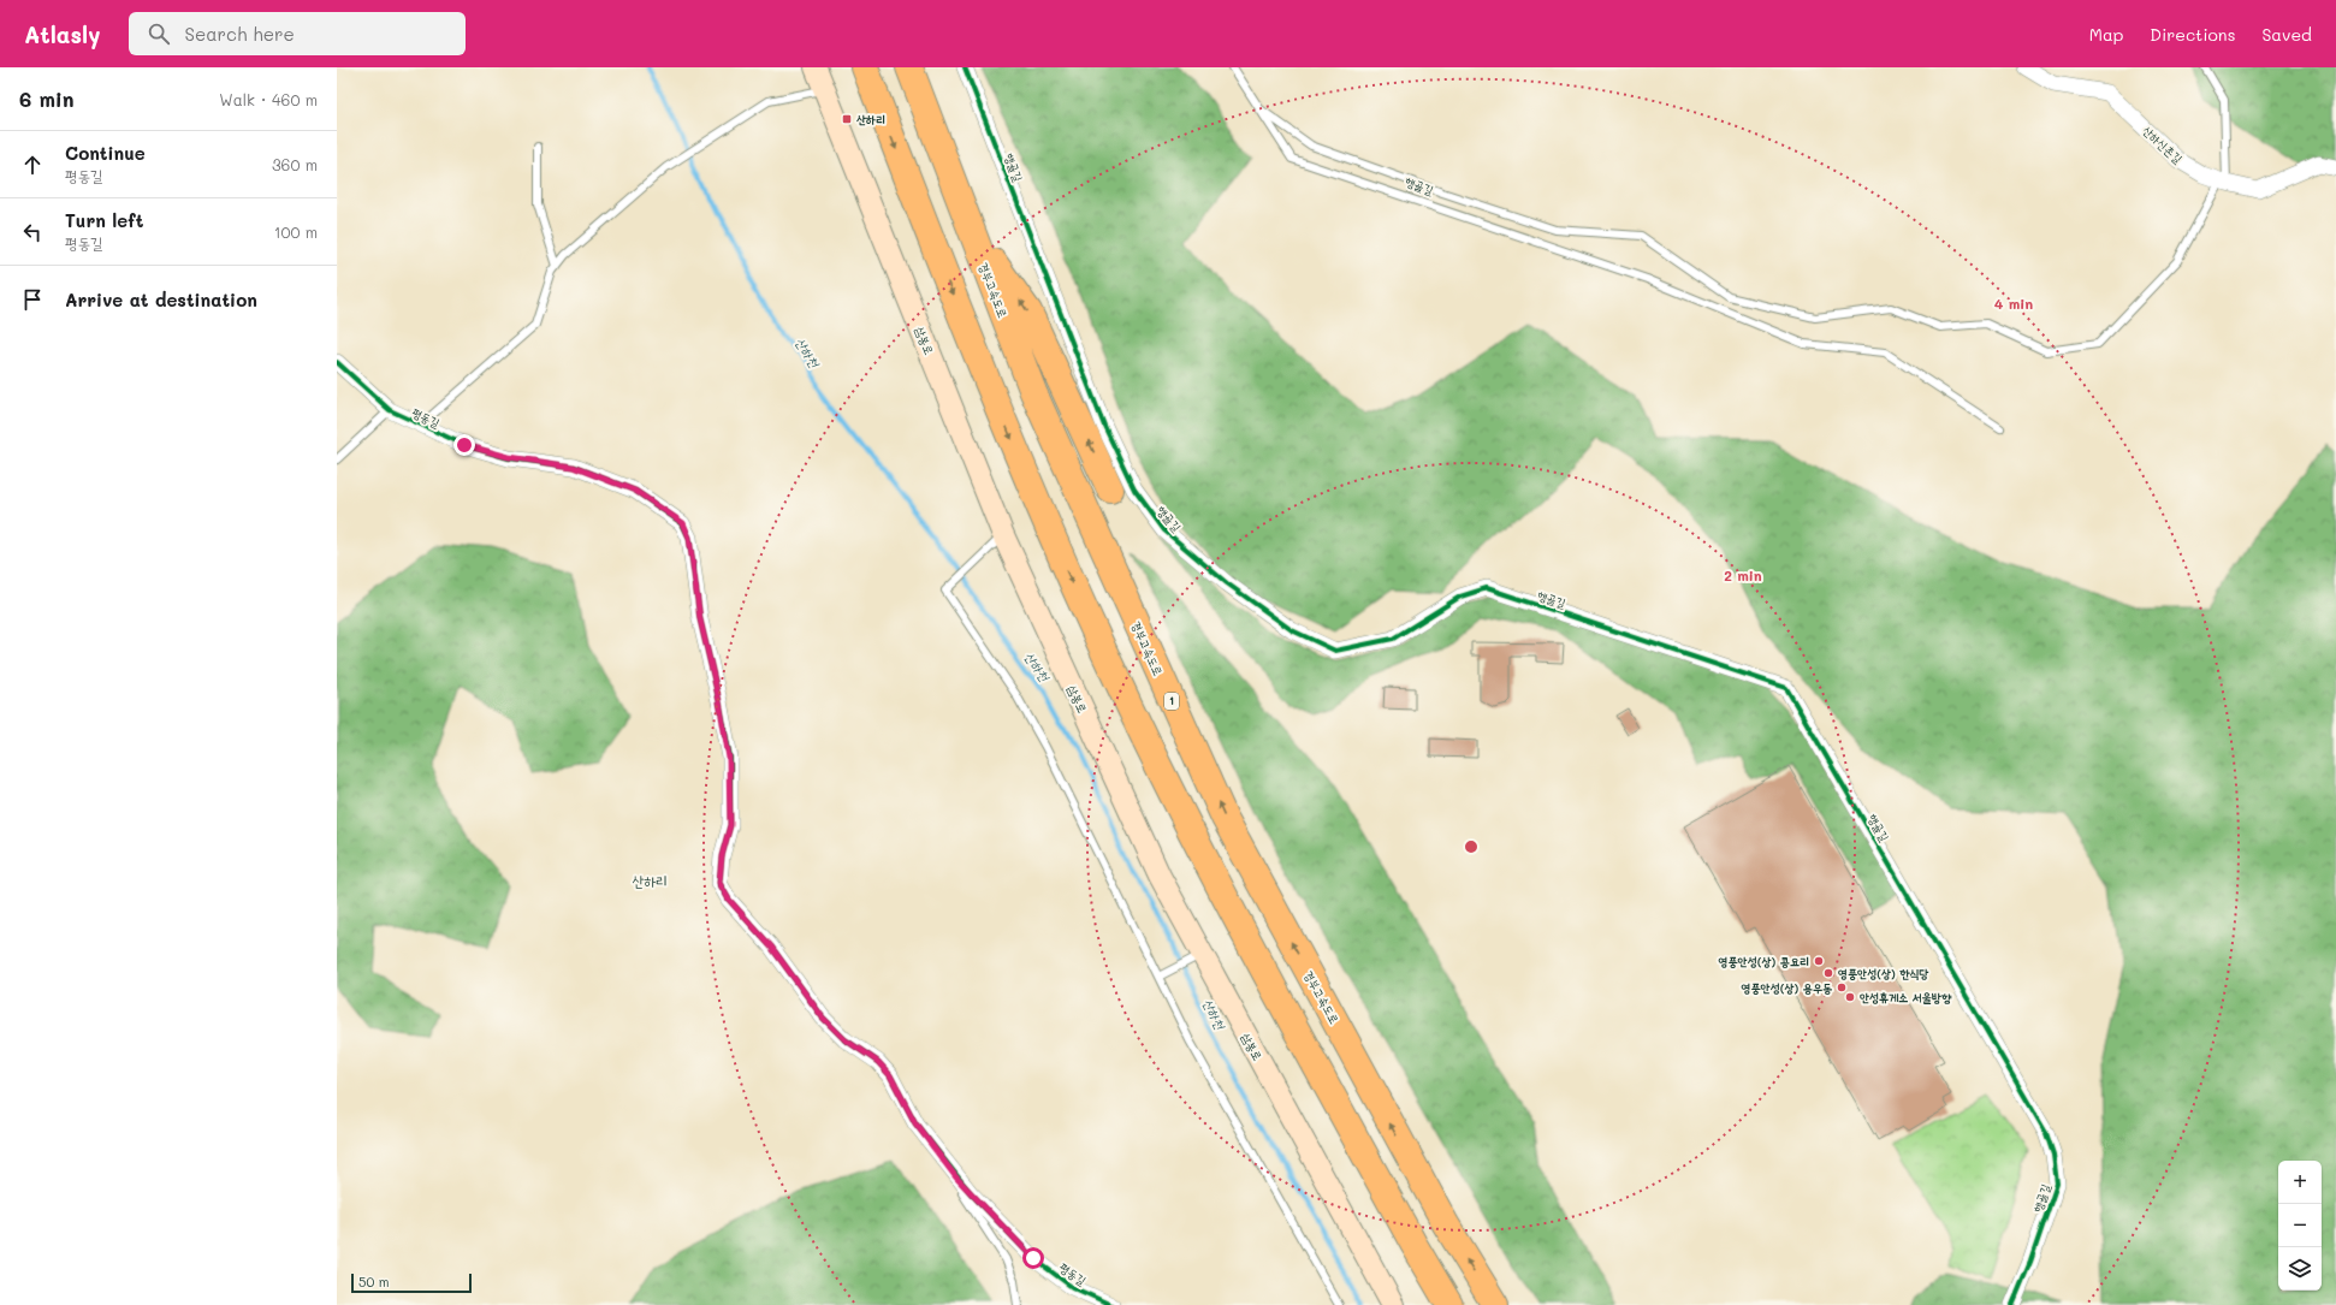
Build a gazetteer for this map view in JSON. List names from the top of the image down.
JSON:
{
  "streets": {
    "highway": ["경부고속도로", "1"],
    "main road": ["삼봉로"],
    "street": ["산하신촌길", "행골길", "평동길"]
  },
  "crossings": [
    ["산하신촌길", "행골길"]
  ],
  "districts": ["산하리"],
  "water": ["산하천"],
  "places": {
    "transit": ["산하리"],
    "other": [
      "영풍안성(상) 콩요리",
      "영풍안성(상) 한식당",
      "영풍안성(상) 용우동",
      "안성휴게소 서울방향"
    ]
  },
  "scale_bar": "50 m",
  "page": {
    "header": "Atlasly",
    "search": "Search here",
    "nav": ["Map", "Directions", "Saved"],
    "heading": ["6 min", "Walk · 460 m"],
    "list": [
      ["Continue", "평동길", "360 m"],
      ["Turn left", "평동길", "100 m"],
      "Arrive at destination"
    ],
    "map_buttons": ["+", "−"],
    "scale": "50 m"
  },
  "rings": ["4 min", "2 min"]
}
